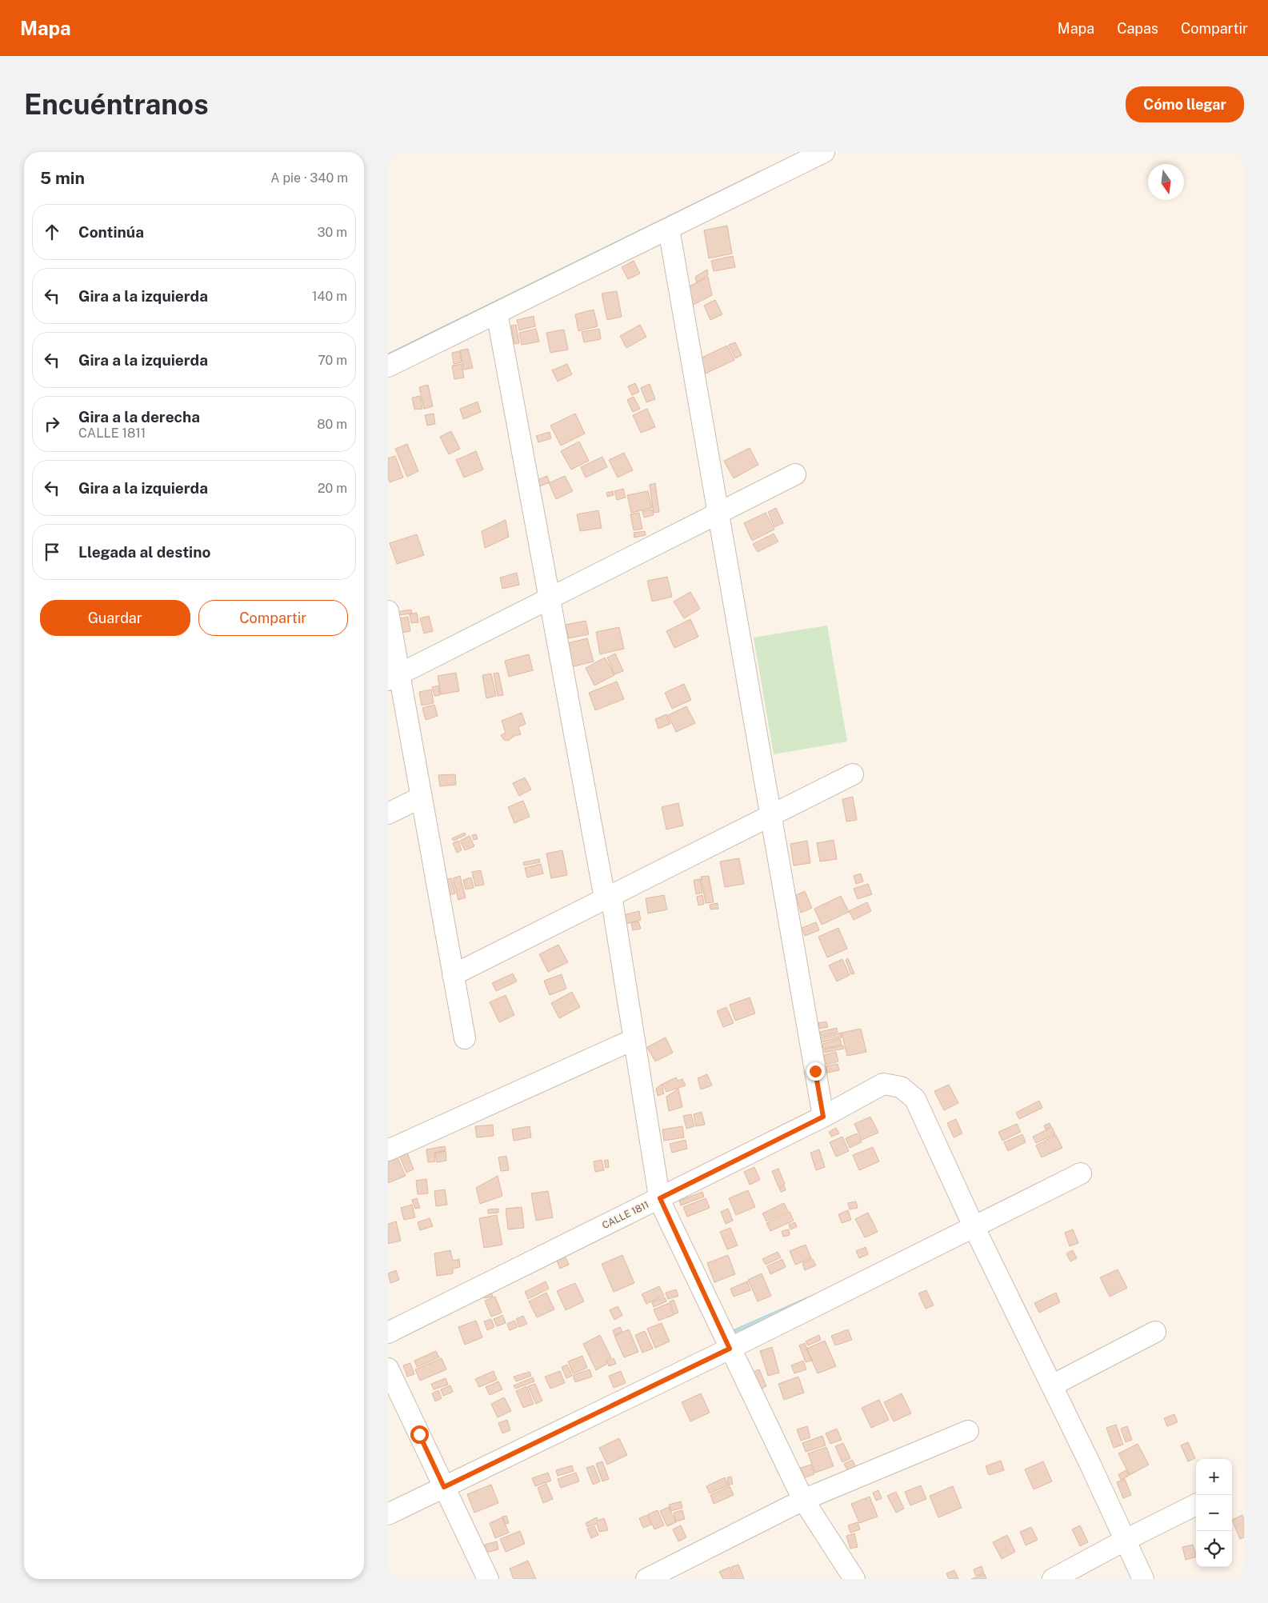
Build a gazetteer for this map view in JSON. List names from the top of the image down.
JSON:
{
  "streets": {
    "street": ["CALLE 1811"]
  },
  "north": "bottom",
  "page": {
    "header": "Mapa",
    "nav": ["Mapa", "Capas", "Compartir"],
    "buttons": [
      "Cómo llegar",
      ["Guardar", "Compartir"]
    ],
    "title": "Encuéntranos",
    "heading": ["5 min", "A pie · 340 m"],
    "list": [
      ["Continúa", "30 m"],
      ["Gira a la izquierda", "140 m"],
      ["Gira a la izquierda", "70 m"],
      ["Gira a la derecha", "CALLE 1811", "80 m"],
      ["Gira a la izquierda", "20 m"],
      "Llegada al destino"
    ],
    "map_buttons": ["+", "−"]
  }
}
